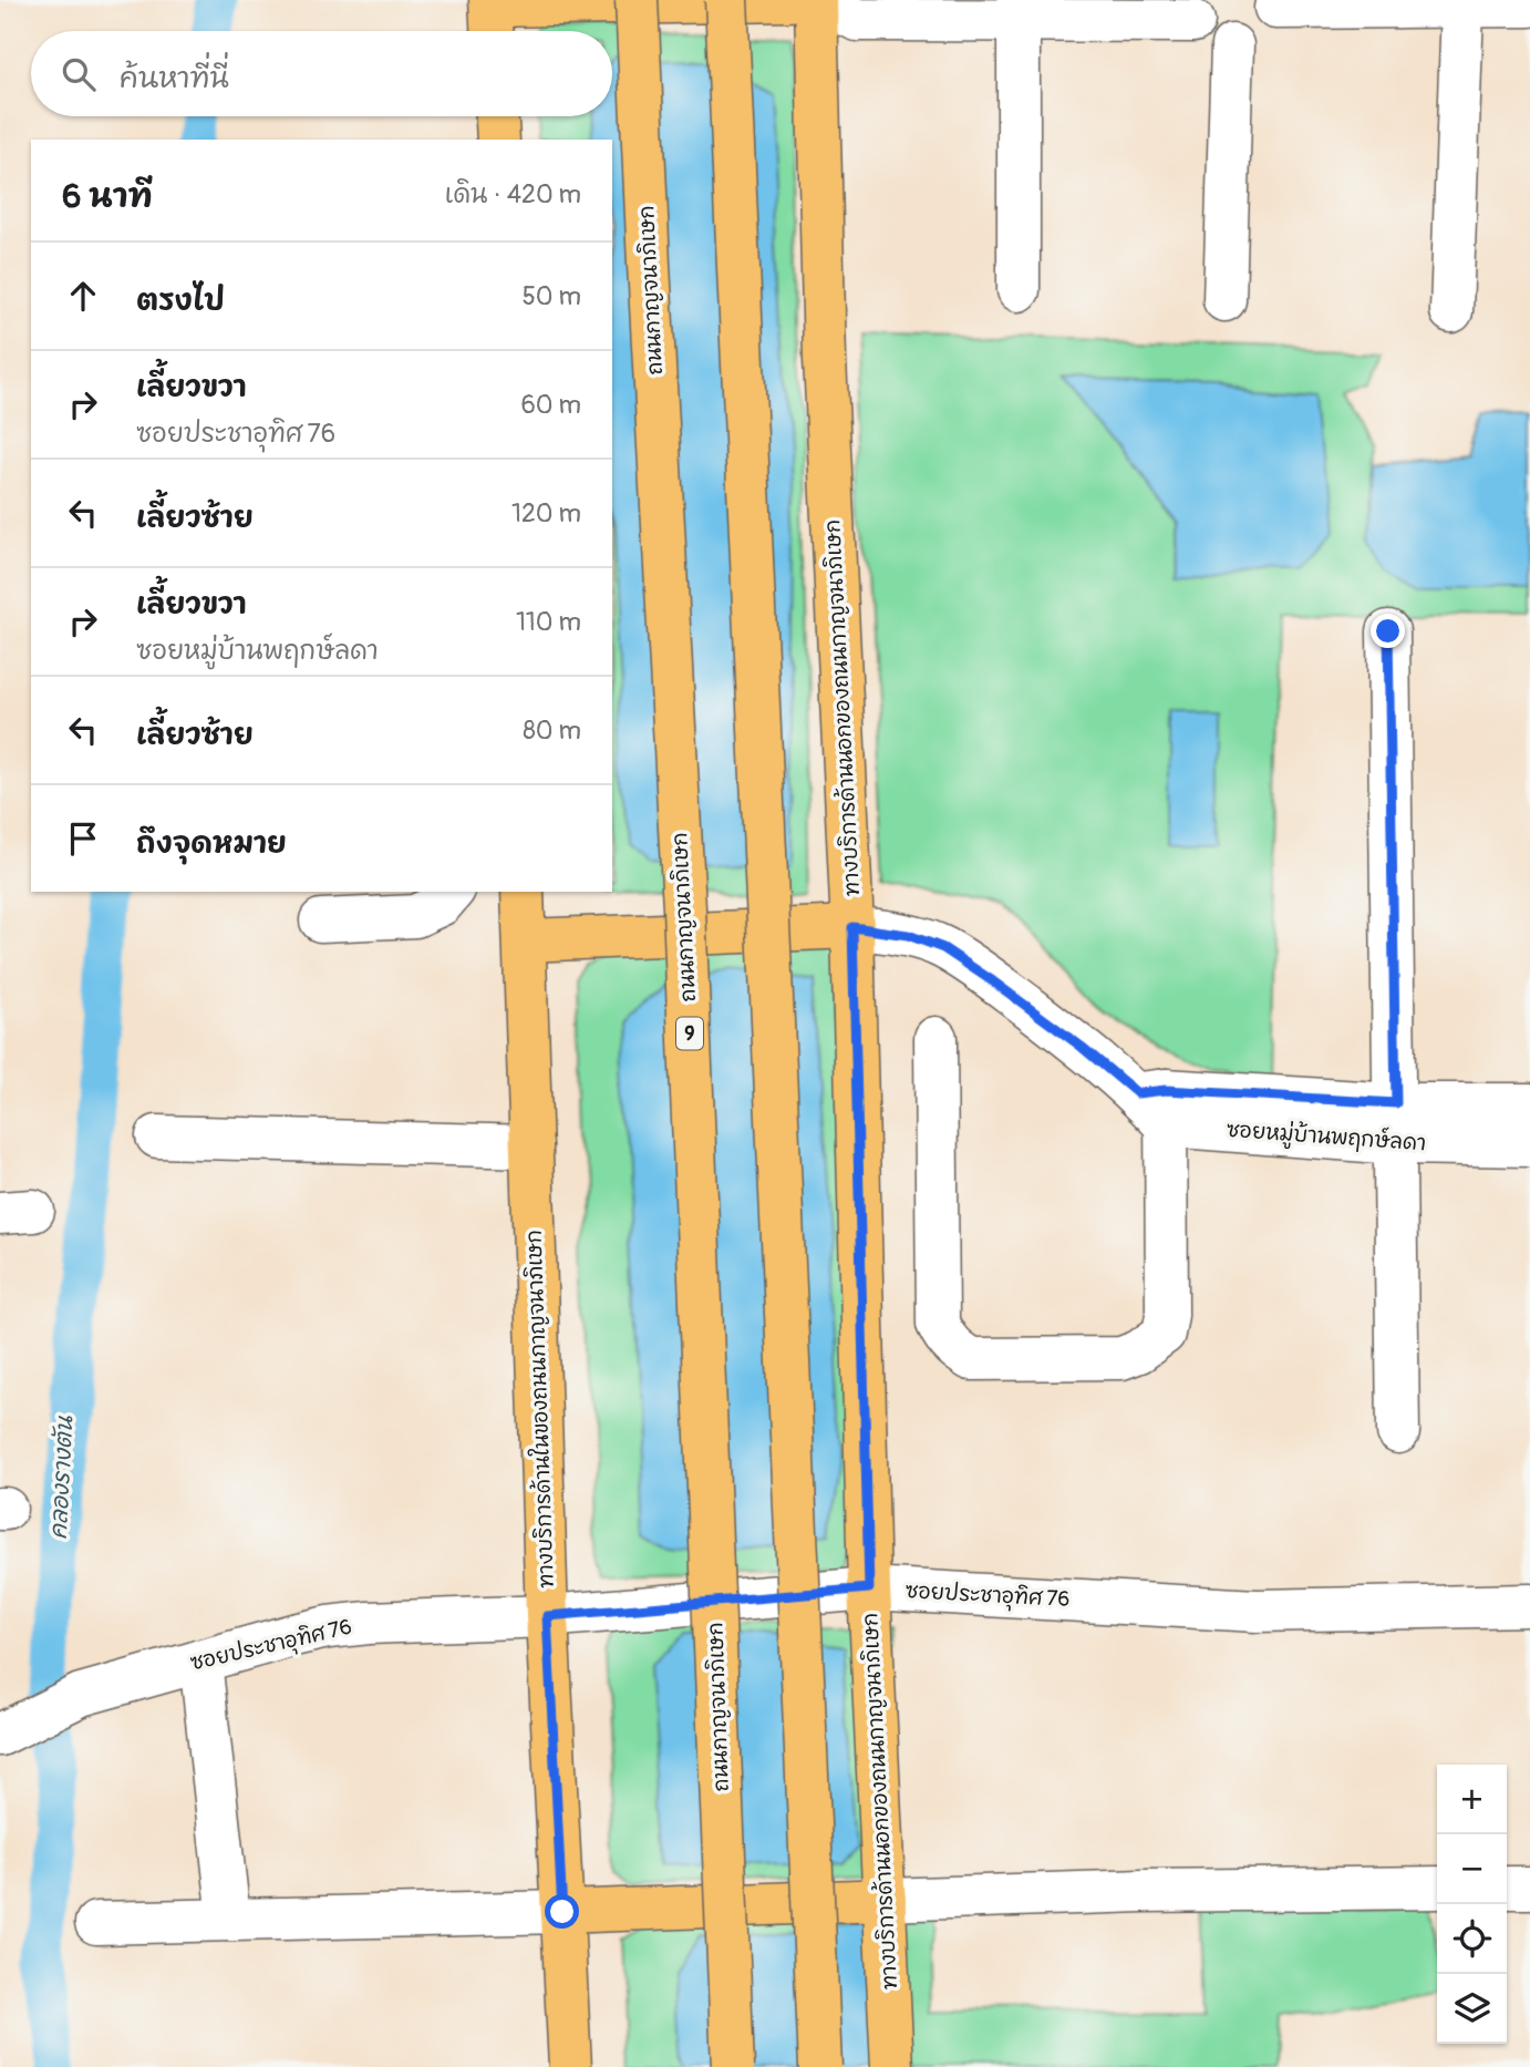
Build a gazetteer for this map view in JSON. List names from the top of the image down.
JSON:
{
  "streets": {
    "main road": [
      "ถนนกาญจนาภิเษก",
      "ทางบริการด้านนอกของถนนกาญจนาภิเษก",
      "9",
      "ทางบริการด้านในของถนนกาญจนาภิเษก"
    ],
    "street": ["ซอยหมู่บ้านพฤกษ์ลดา", "ซอยประชาอุทิศ 76"]
  },
  "crossings": [
    ["ทางบริการด้านนอกของถนนกาญจนาภิเษก", "ซอยประชาอุทิศ 76"],
    ["ทางบริการด้านในของถนนกาญจนาภิเษก", "ซอยประชาอุทิศ 76"]
  ],
  "water": ["คลองรางตัน"],
  "page": {
    "search": "ค้นหาที่นี่",
    "heading": ["6 นาที", "เดิน · 420 m"],
    "list": [
      ["ตรงไป", "50 m"],
      ["เลี้ยวขวา", "ซอยประชาอุทิศ 76", "60 m"],
      ["เลี้ยวซ้าย", "120 m"],
      ["เลี้ยวขวา", "ซอยหมู่บ้านพฤกษ์ลดา", "110 m"],
      ["เลี้ยวซ้าย", "80 m"],
      "ถึงจุดหมาย"
    ],
    "map_buttons": ["+", "−"]
  }
}
